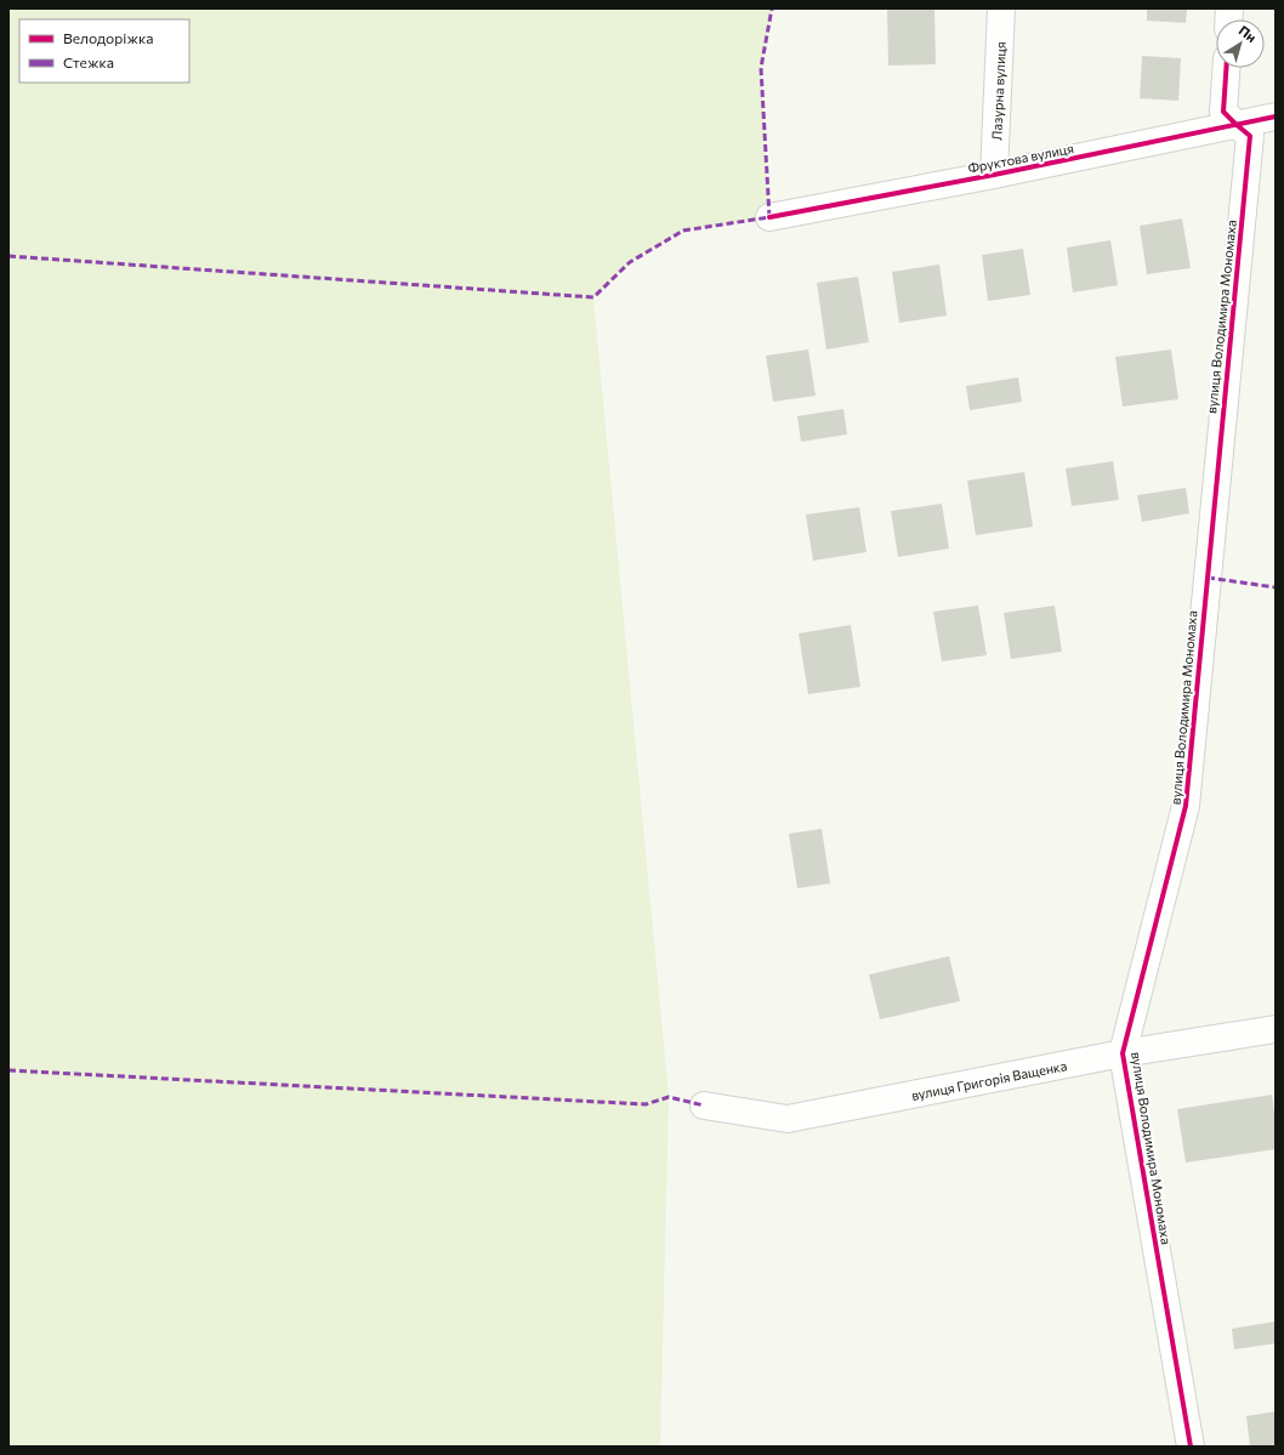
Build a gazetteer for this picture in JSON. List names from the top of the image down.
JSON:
{
  "streets": {
    "street": [
      "Лазурна вулиця",
      "Фруктова вулиця",
      "вулиця Володимира Мономаха",
      "вулиця Григорія Ващенка"
    ]
  },
  "crossings": [
    ["Лазурна вулиця", "Фруктова вулиця"],
    ["Фруктова вулиця", "вулиця Володимира Мономаха"],
    ["вулиця Володимира Мономаха", "вулиця Григорія Ващенка"]
  ],
  "legend": ["Велодоріжка", "Стежка"],
  "north": "top right"
}
